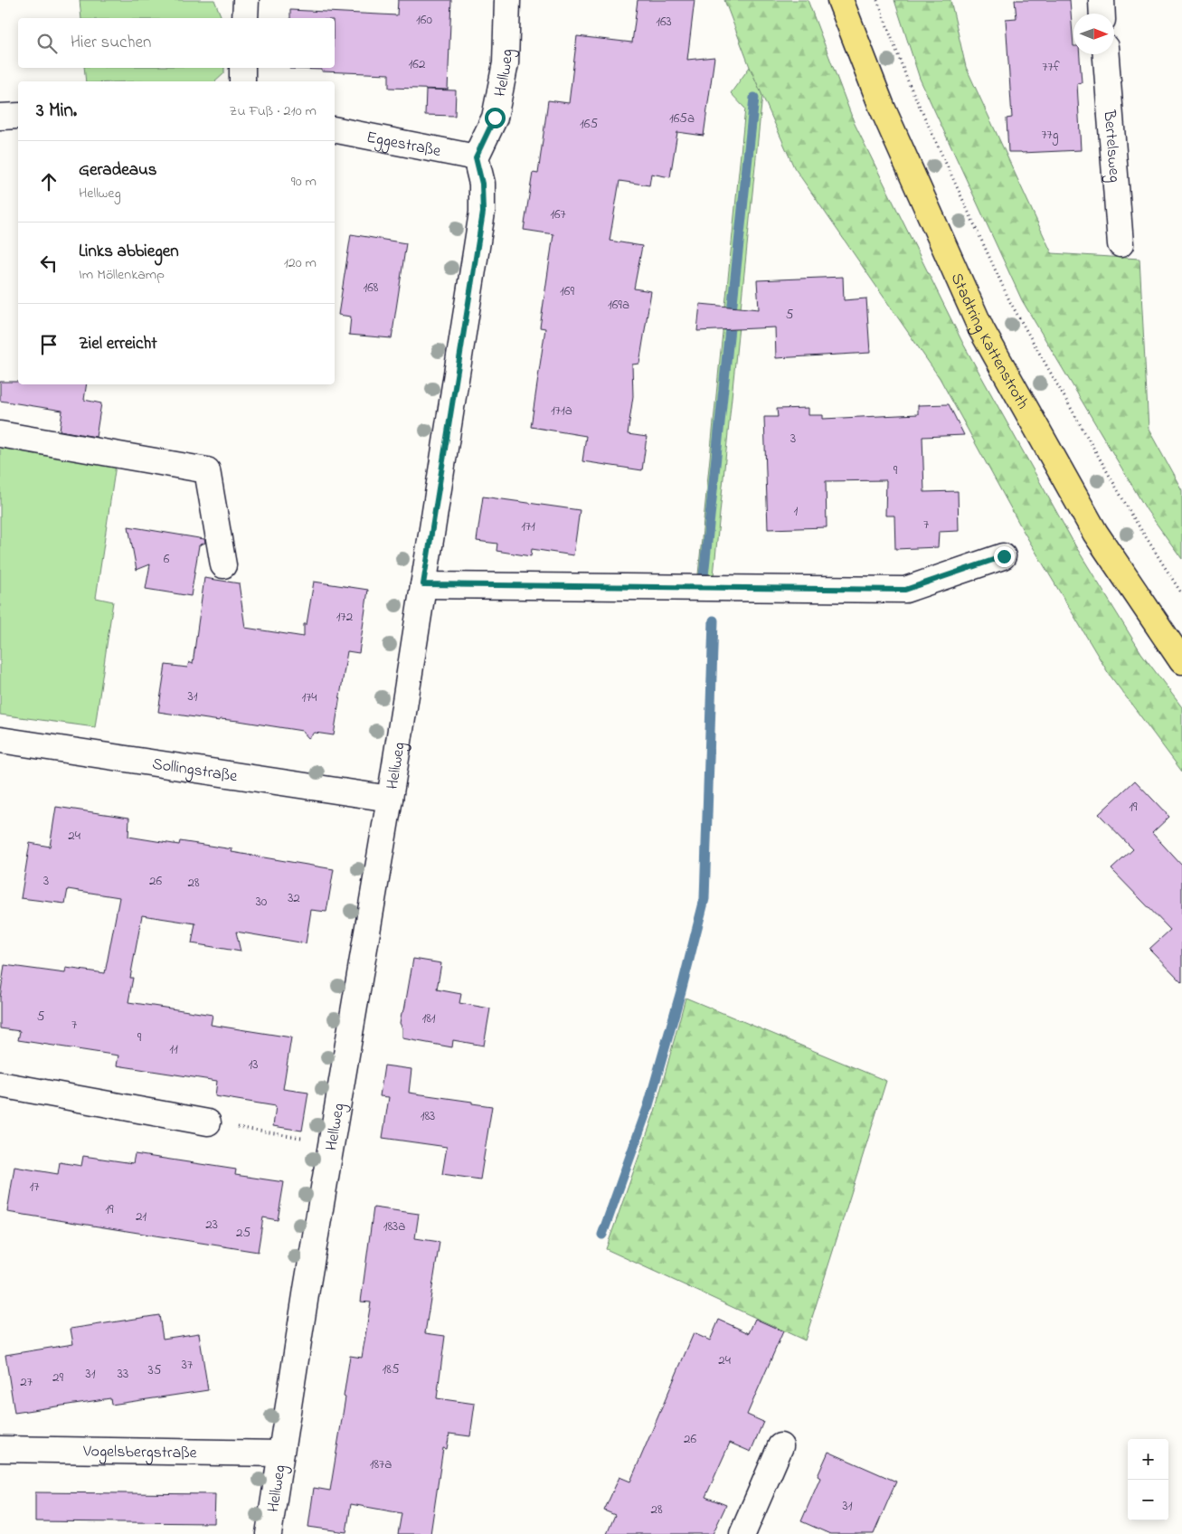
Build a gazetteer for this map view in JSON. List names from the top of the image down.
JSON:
{
  "streets": {
    "main road": ["Stadtring Kattenstroth"],
    "street": [
      "Hellweg",
      "Eggestraße",
      "Bertelsweg",
      "Sollingstraße",
      "Vogelsbergstraße"
    ]
  },
  "crossings": [
    ["Hellweg", "Eggestraße"],
    ["Hellweg", "Sollingstraße"],
    ["Hellweg", "Vogelsbergstraße"]
  ],
  "house_numbers": [
    "160",
    "163",
    "162",
    "77f",
    "165a",
    "165",
    "77g",
    "167",
    "168",
    "169",
    "169a",
    "5",
    "171a",
    "3",
    "9",
    "1",
    "7",
    "171",
    "6",
    "172",
    "31",
    "174",
    "19",
    "24",
    "3",
    "26",
    "28",
    "32",
    "30",
    "5",
    "181",
    "7",
    "9",
    "11",
    "13",
    "183",
    "17",
    "19",
    "21",
    "23",
    "183a",
    "25",
    "24",
    "37",
    "185",
    "35",
    "31",
    "33",
    "29",
    "27",
    "26",
    "187a",
    "31",
    "28"
  ],
  "north": "right",
  "page": {
    "search": "Hier suchen",
    "heading": ["3 Min.", "Zu Fuß · 210 m"],
    "list": [
      ["Geradeaus", "Hellweg", "90 m"],
      ["Links abbiegen", "Im Möllenkamp", "120 m"],
      "Ziel erreicht"
    ],
    "map_buttons": ["+", "−"]
  }
}
